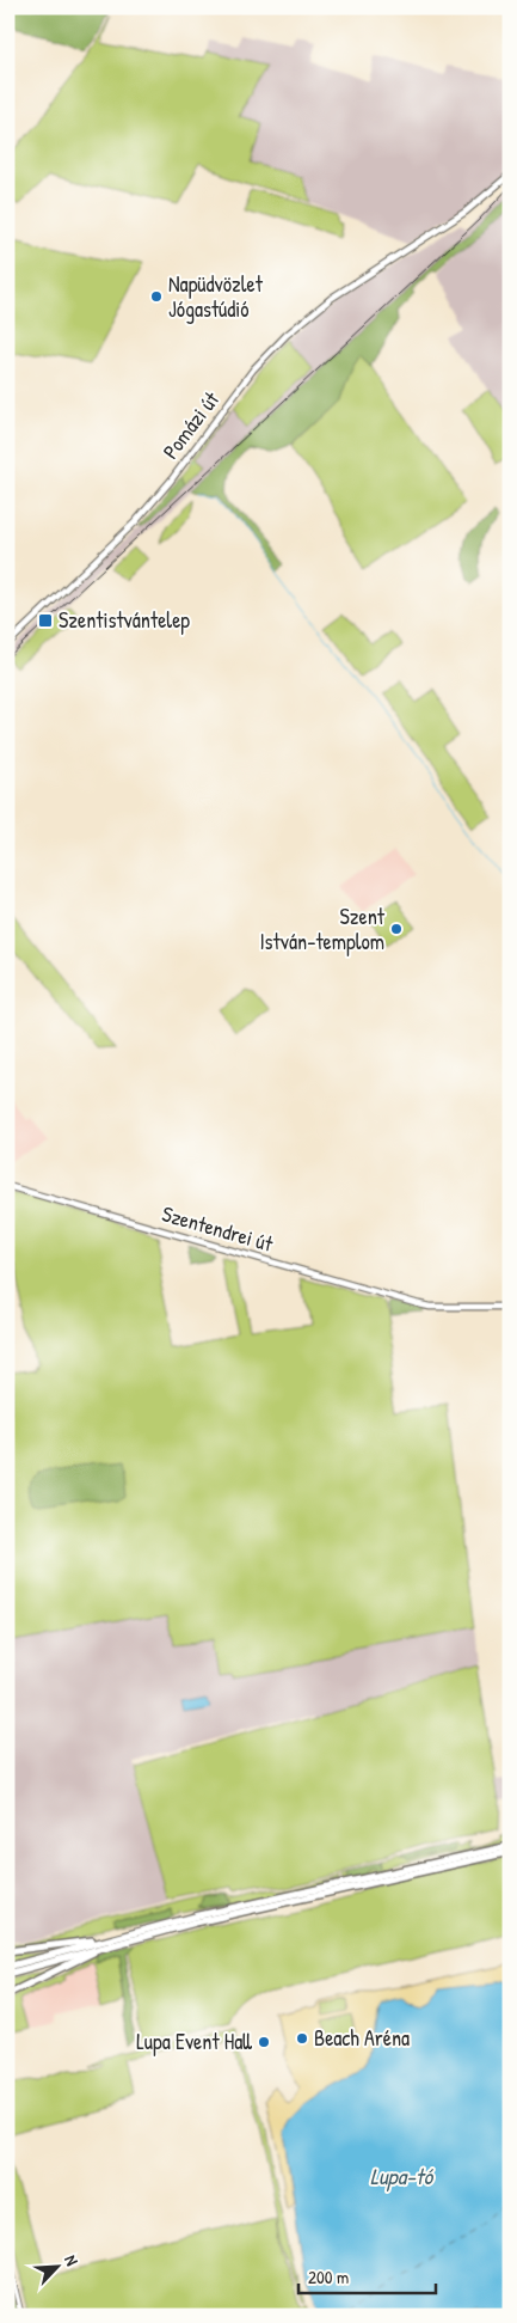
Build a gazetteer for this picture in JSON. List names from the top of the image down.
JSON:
{
  "streets": {
    "main road": ["Pomázi út", "Szentendrei út"]
  },
  "water": ["Lupa-tó"],
  "places": {
    "other": [
      "Napüdvözlet Jógastúdió",
      "Szent István-templom",
      "Beach Aréna",
      "Lupa Event Hall"
    ],
    "transit": ["Szentistvántelep"]
  },
  "scale_bar": "200 m",
  "north": "top right"
}
